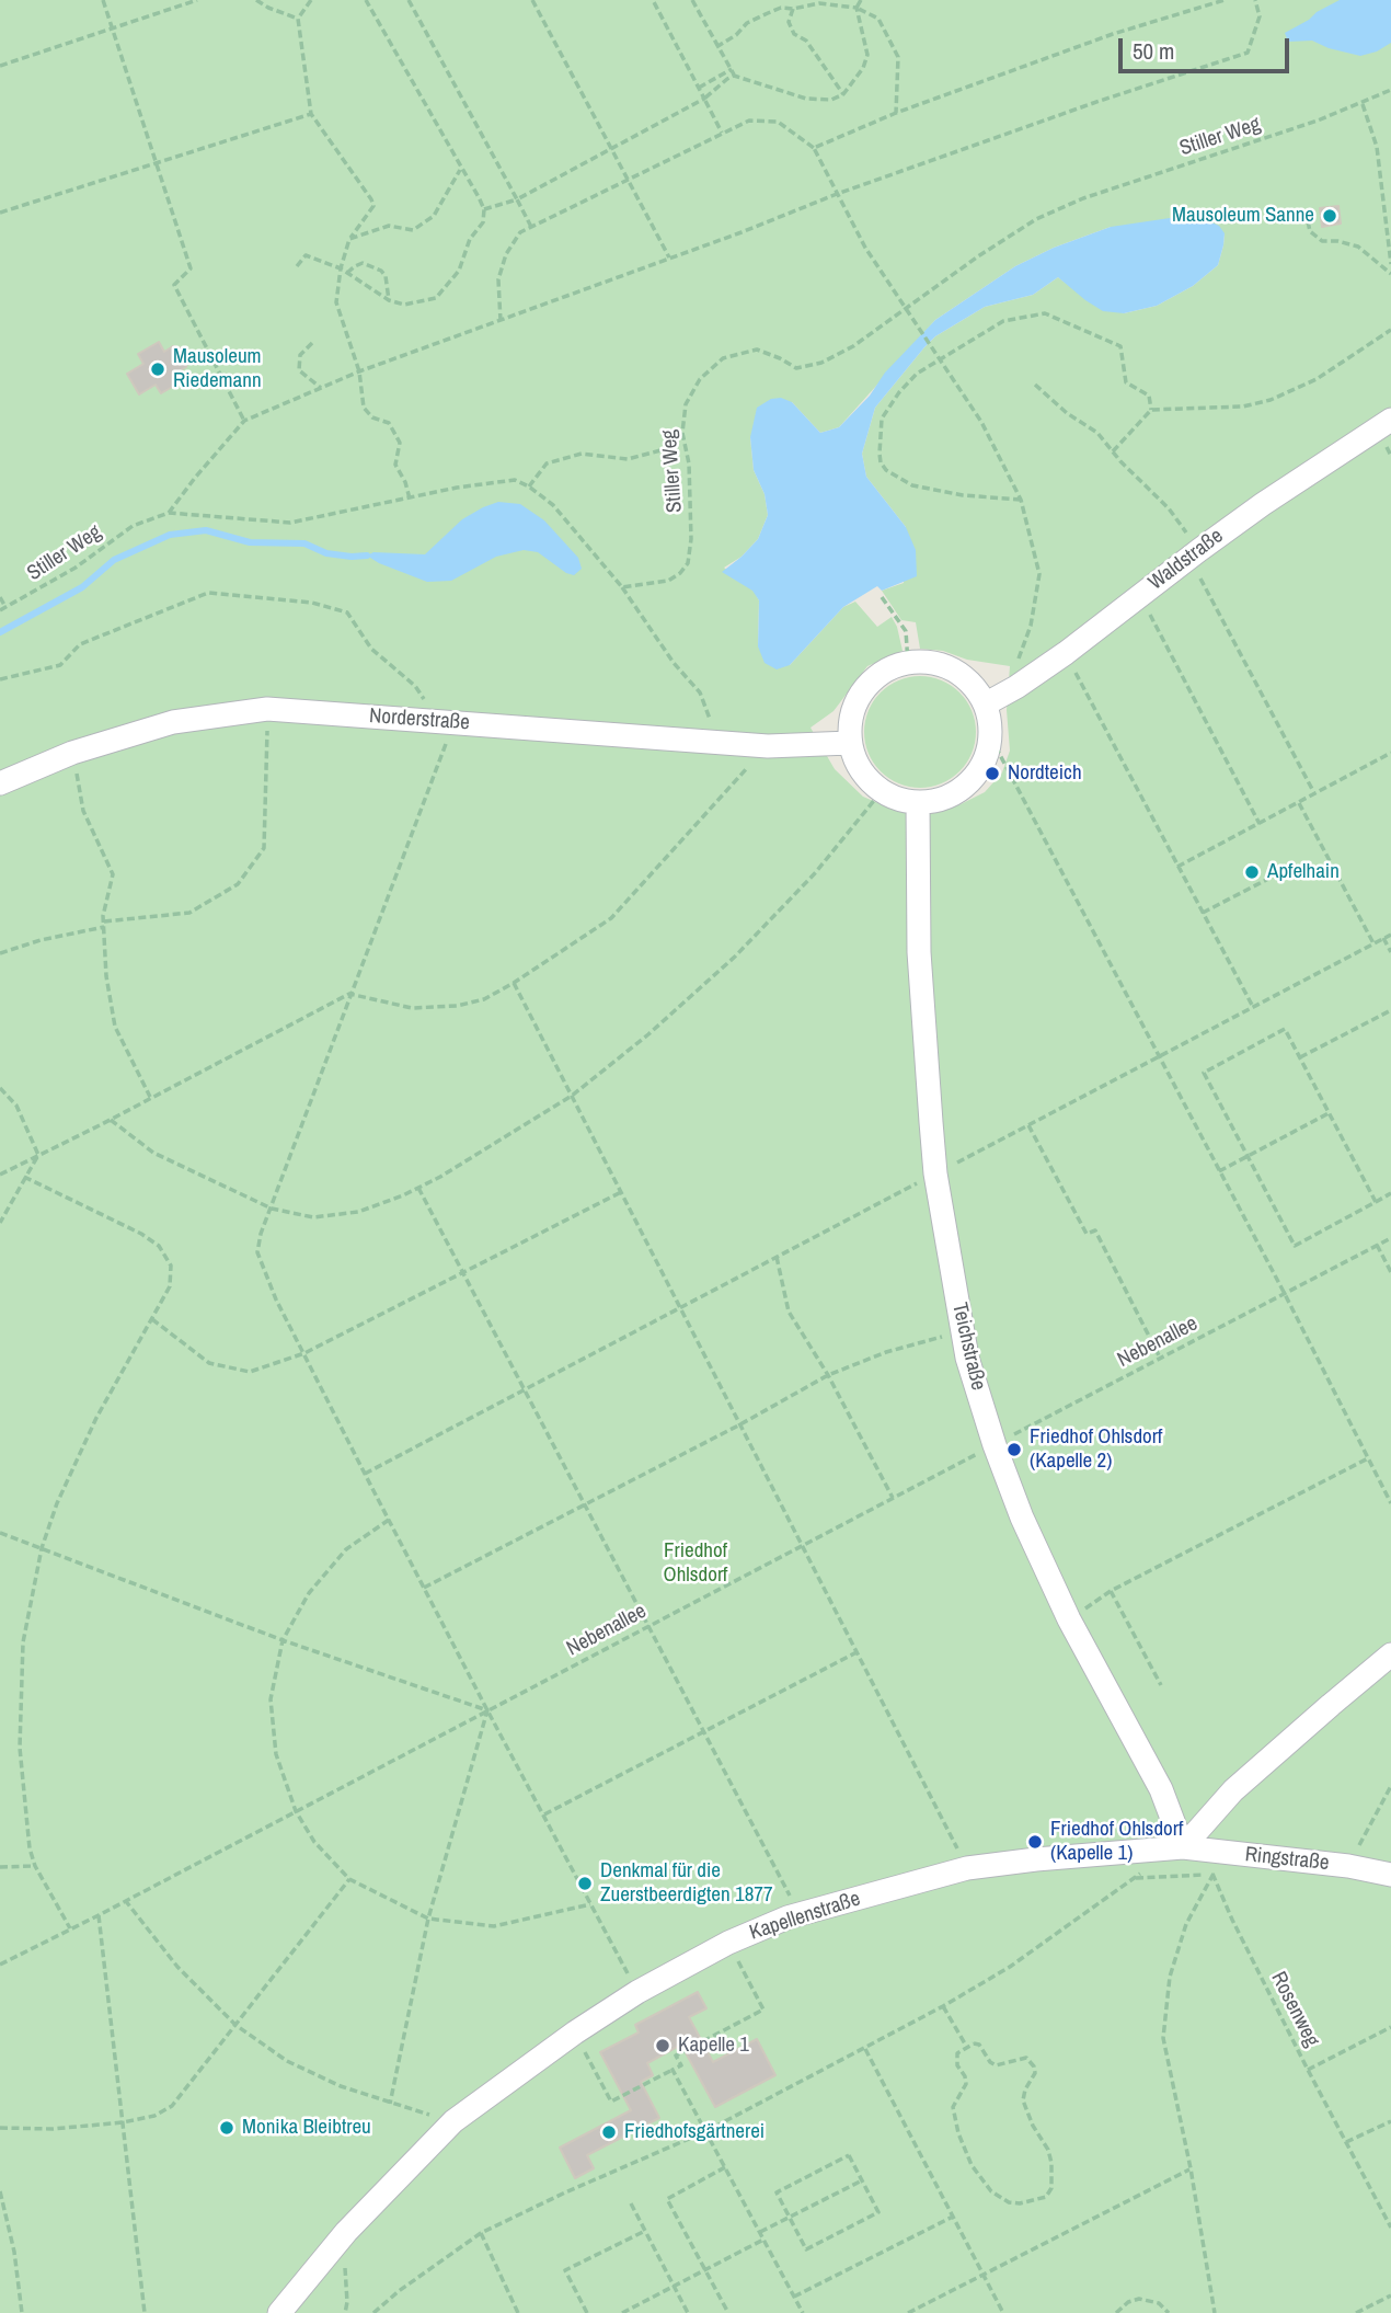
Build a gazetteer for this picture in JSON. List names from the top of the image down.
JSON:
{
  "streets": {
    "street": [
      "Waldstraße",
      "Norderstraße",
      "Teichstraße",
      "Ringstraße",
      "Kapellenstraße"
    ],
    "path": ["Stiller Weg", "Nebenallee", "Rosenweg"]
  },
  "crossings": [
    ["Waldstraße", "Norderstraße"],
    ["Waldstraße", "Teichstraße"],
    ["Norderstraße", "Teichstraße"],
    ["Nebenallee", "Teichstraße"],
    ["Teichstraße", "Ringstraße"],
    ["Teichstraße", "Kapellenstraße"],
    ["Ringstraße", "Kapellenstraße"]
  ],
  "parks": ["Friedhof Ohlsdorf"],
  "places": [
    "Mausoleum Sanne",
    "Mausoleum Riedemann",
    "Nordteich",
    "Apfelhain",
    "Friedhof Ohlsdorf (Kapelle 2)",
    "Friedhof Ohlsdorf (Kapelle 1)",
    "Denkmal für die Zuerstbeerdigten 1877",
    "Kapelle 1",
    "Monika Bleibtreu",
    "Friedhofsgärtnerei"
  ],
  "scale_bar": "50 m"
}
